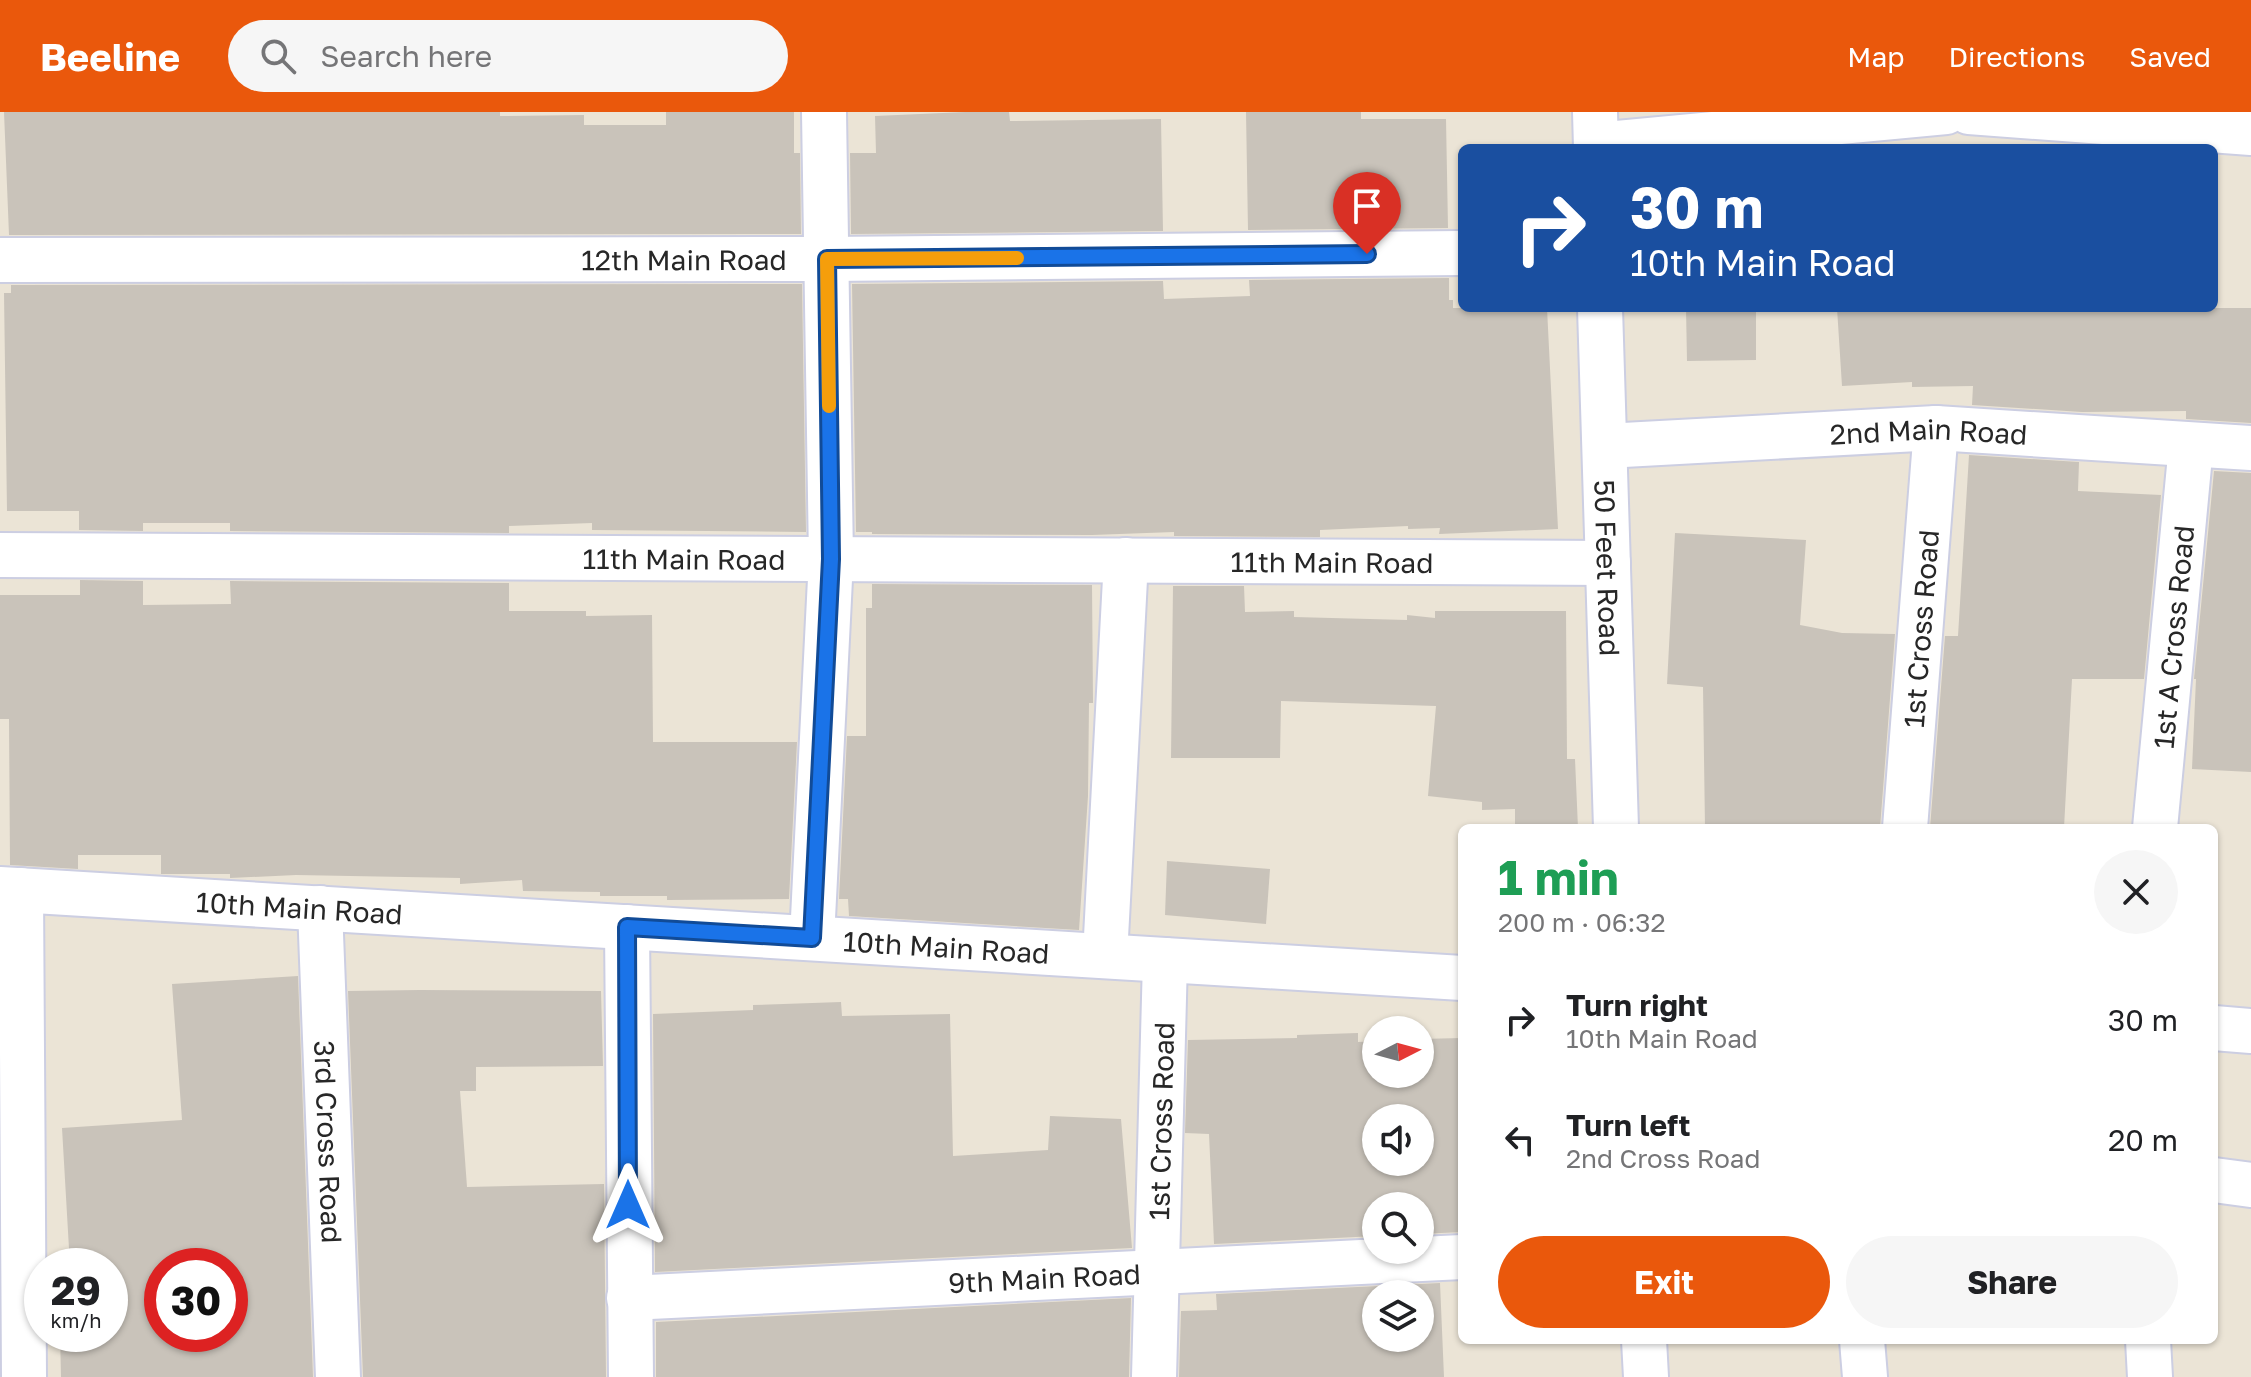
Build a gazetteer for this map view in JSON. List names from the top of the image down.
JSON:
{
  "streets": {
    "street": [
      "12th Main Road",
      "2nd Main Road",
      "11th Main Road",
      "50 Feet Road",
      "1st Cross Road",
      "1st A Cross Road",
      "10th Main Road",
      "3rd Cross Road",
      "9th Main Road"
    ]
  },
  "crossings": [
    ["2nd Main Road", "50 Feet Road"],
    ["2nd Main Road", "1st Cross Road"],
    ["2nd Main Road", "1st A Cross Road"],
    ["11th Main Road", "50 Feet Road"],
    ["1st Cross Road", "10th Main Road"],
    ["1st Cross Road", "9th Main Road"],
    ["10th Main Road", "3rd Cross Road"]
  ],
  "north": "right",
  "page": {
    "header": "Beeline",
    "search": "Search here",
    "nav": ["Map", "Directions", "Saved"],
    "turn": ["30 m", "10th Main Road"],
    "heading": ["1 min", "200 m · 06:32"],
    "list": [
      {
        "name": "Turn right",
        "note": "10th Main Road",
        "value": "30 m"
      },
      {
        "name": "Turn left",
        "note": "2nd Cross Road",
        "value": "20 m"
      }
    ],
    "buttons": ["Exit", "Share"],
    "speed": "29 km/h",
    "limit": "30"
  }
}
